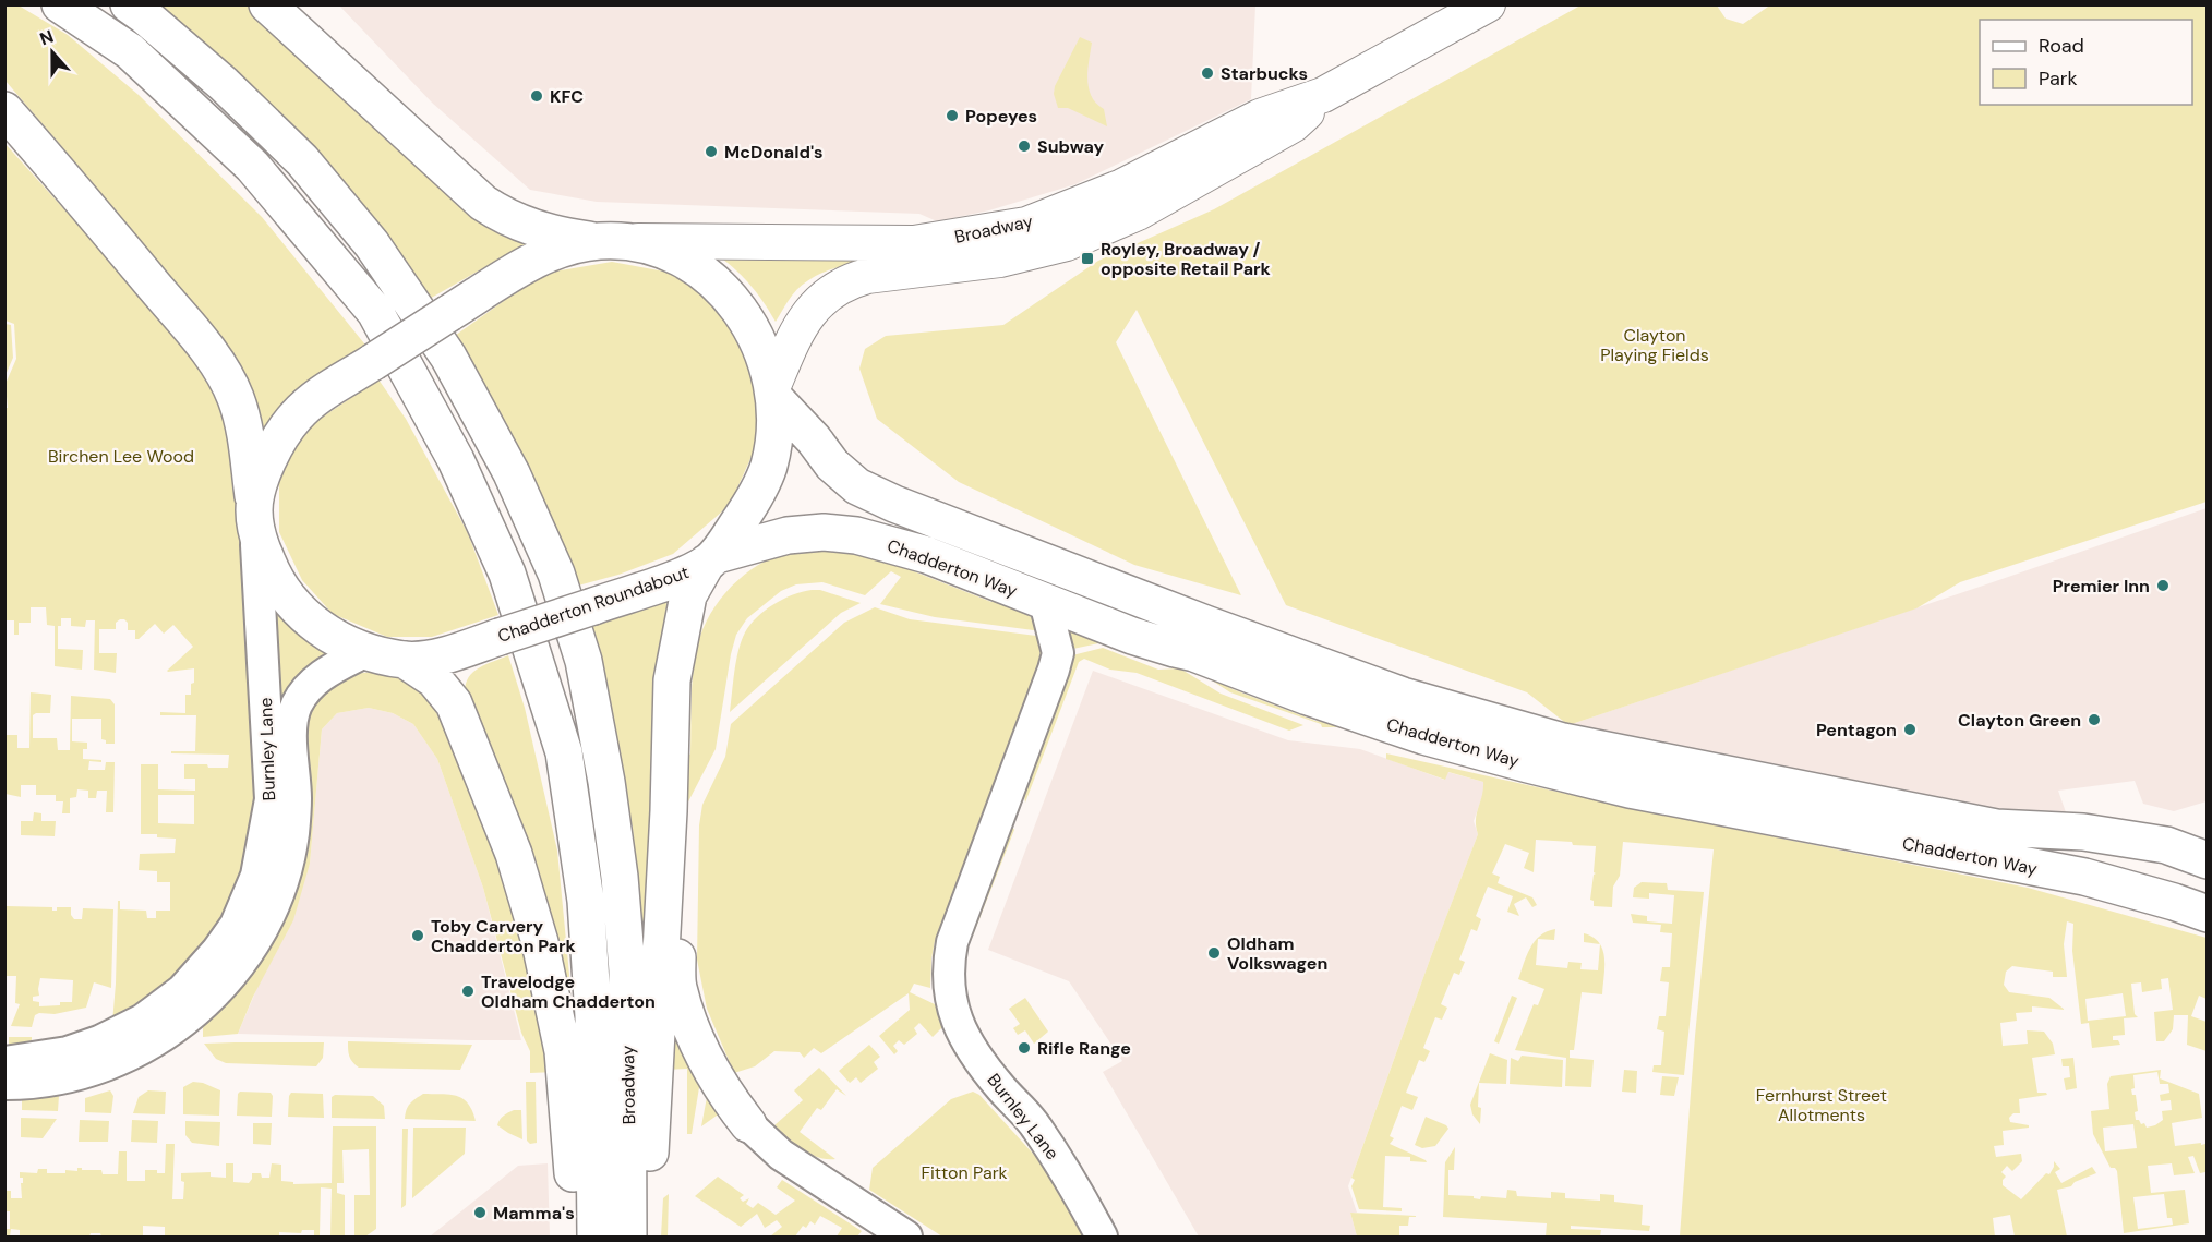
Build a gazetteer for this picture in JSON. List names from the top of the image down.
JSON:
{
  "streets": {
    "highway": ["Broadway", "Chadderton Way", "Chadderton Roundabout"],
    "street": ["Burnley Lane"]
  },
  "crossings": [
    ["Broadway", "Chadderton Way"],
    ["Chadderton Way", "Chadderton Roundabout"],
    ["Chadderton Way", "Burnley Lane"],
    ["Chadderton Roundabout", "Burnley Lane"]
  ],
  "parks": [
    "Clayton Playing Fields",
    "Birchen Lee Wood",
    "Fernhurst Street Allotments",
    "Fitton Park"
  ],
  "places": {
    "other": [
      "Starbucks",
      "KFC",
      "Popeyes",
      "Subway",
      "McDonald's",
      "Premier Inn",
      "Clayton Green",
      "Pentagon",
      "Toby Carvery Chadderton Park",
      "Oldham Volkswagen",
      "Travelodge Oldham Chadderton",
      "Rifle Range",
      "Mamma's"
    ],
    "transit": ["Royley, Broadway / opposite Retail Park"]
  },
  "legend": ["Road", "Park"],
  "north": "top"
}
